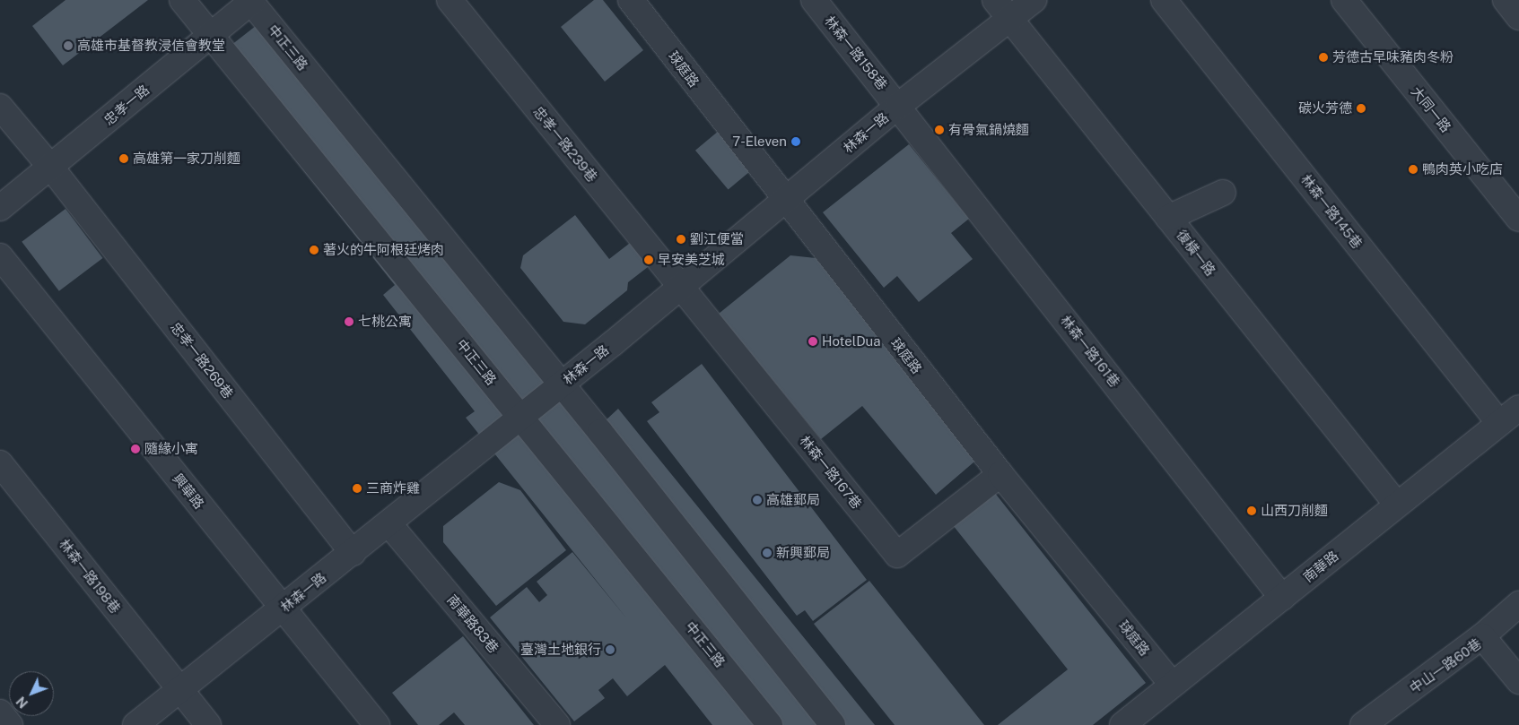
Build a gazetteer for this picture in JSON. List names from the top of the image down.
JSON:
{
  "streets": {
    "street": [
      "中正三路",
      "林森一路158巷",
      "球庭路",
      "忠孝一路",
      "大同一路",
      "林森一路",
      "忠孝一路239巷",
      "林森一路145巷",
      "復橫一路",
      "林森一路161巷",
      "忠孝一路269巷",
      "林森一路167巷",
      "興華路",
      "南華路",
      "林森一路198巷",
      "南華路83巷",
      "中山一路60巷"
    ]
  },
  "crossings": [
    ["中正三路", "忠孝一路"],
    ["中正三路", "林森一路"],
    ["林森一路158巷", "林森一路"],
    ["林森一路158巷", "林森一路161巷"],
    ["球庭路", "林森一路"],
    ["球庭路", "林森一路167巷"],
    ["球庭路", "南華路"],
    ["忠孝一路", "忠孝一路269巷"],
    ["林森一路", "忠孝一路239巷"],
    ["林森一路", "復橫一路"],
    ["林森一路", "林森一路161巷"],
    ["林森一路", "忠孝一路269巷"],
    ["林森一路", "林森一路167巷"],
    ["林森一路", "興華路"],
    ["林森一路", "林森一路198巷"],
    ["林森一路", "南華路83巷"],
    ["忠孝一路239巷", "林森一路167巷"],
    ["林森一路145巷", "南華路"],
    ["復橫一路", "南華路"],
    ["林森一路161巷", "南華路"]
  ],
  "places": [
    "高雄市基督教浸信會教堂",
    "芳德古早味豬肉冬粉",
    "碳火芳德",
    "有骨氣鍋燒麵",
    "7-Eleven",
    "高雄第一家刀削麵",
    "鴨肉英小吃店",
    "劉江便當",
    "著火的牛阿根廷烤肉",
    "早安美芝城",
    "七桃公寓",
    "HotelDua",
    "隨緣小寓",
    "三商炸雞",
    "高雄郵局",
    "山西刀削麵",
    "新興郵局",
    "臺灣土地銀行"
  ],
  "north": "bottom left"
}
